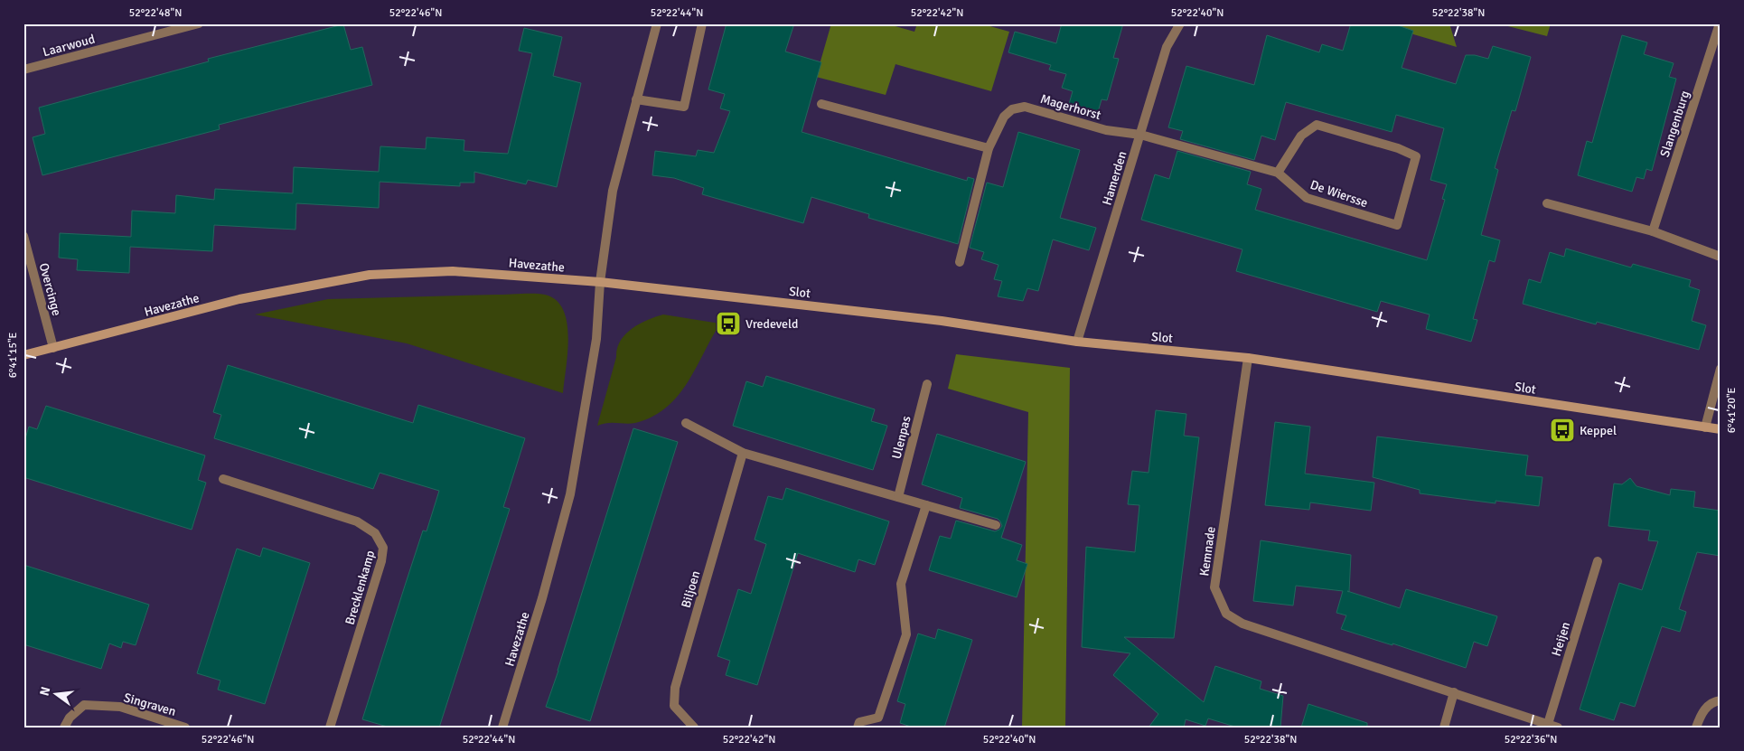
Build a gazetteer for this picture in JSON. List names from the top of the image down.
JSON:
{
  "streets": {
    "street": [
      "Laarwoud",
      "Magerhorst",
      "Slangenburg",
      "Hamerden",
      "De Wiersse",
      "Havezathe",
      "Overcinge",
      "Slot",
      "Ulenpas",
      "Kemnade",
      "Brecklenkamp",
      "Biljoen",
      "Heijen",
      "Singraven"
    ]
  },
  "crossings": [
    ["Magerhorst", "Hamerden"],
    ["Magerhorst", "De Wiersse"],
    ["Hamerden", "De Wiersse"],
    ["Hamerden", "Slot"],
    ["Havezathe", "Overcinge"],
    ["Havezathe", "Slot"],
    ["Slot", "Kemnade"]
  ],
  "places": {
    "bus stop": ["Vredeveld", "Keppel"]
  },
  "north": "left",
  "coordinates": [
    "52°22'48\"N",
    "52°22'46\"N",
    "52°22'44\"N",
    "52°22'42\"N",
    "52°22'40\"N",
    "52°22'38\"N",
    "6°41'15\"E",
    "6°41'20\"E",
    "52°22'36\"N"
  ]
}
